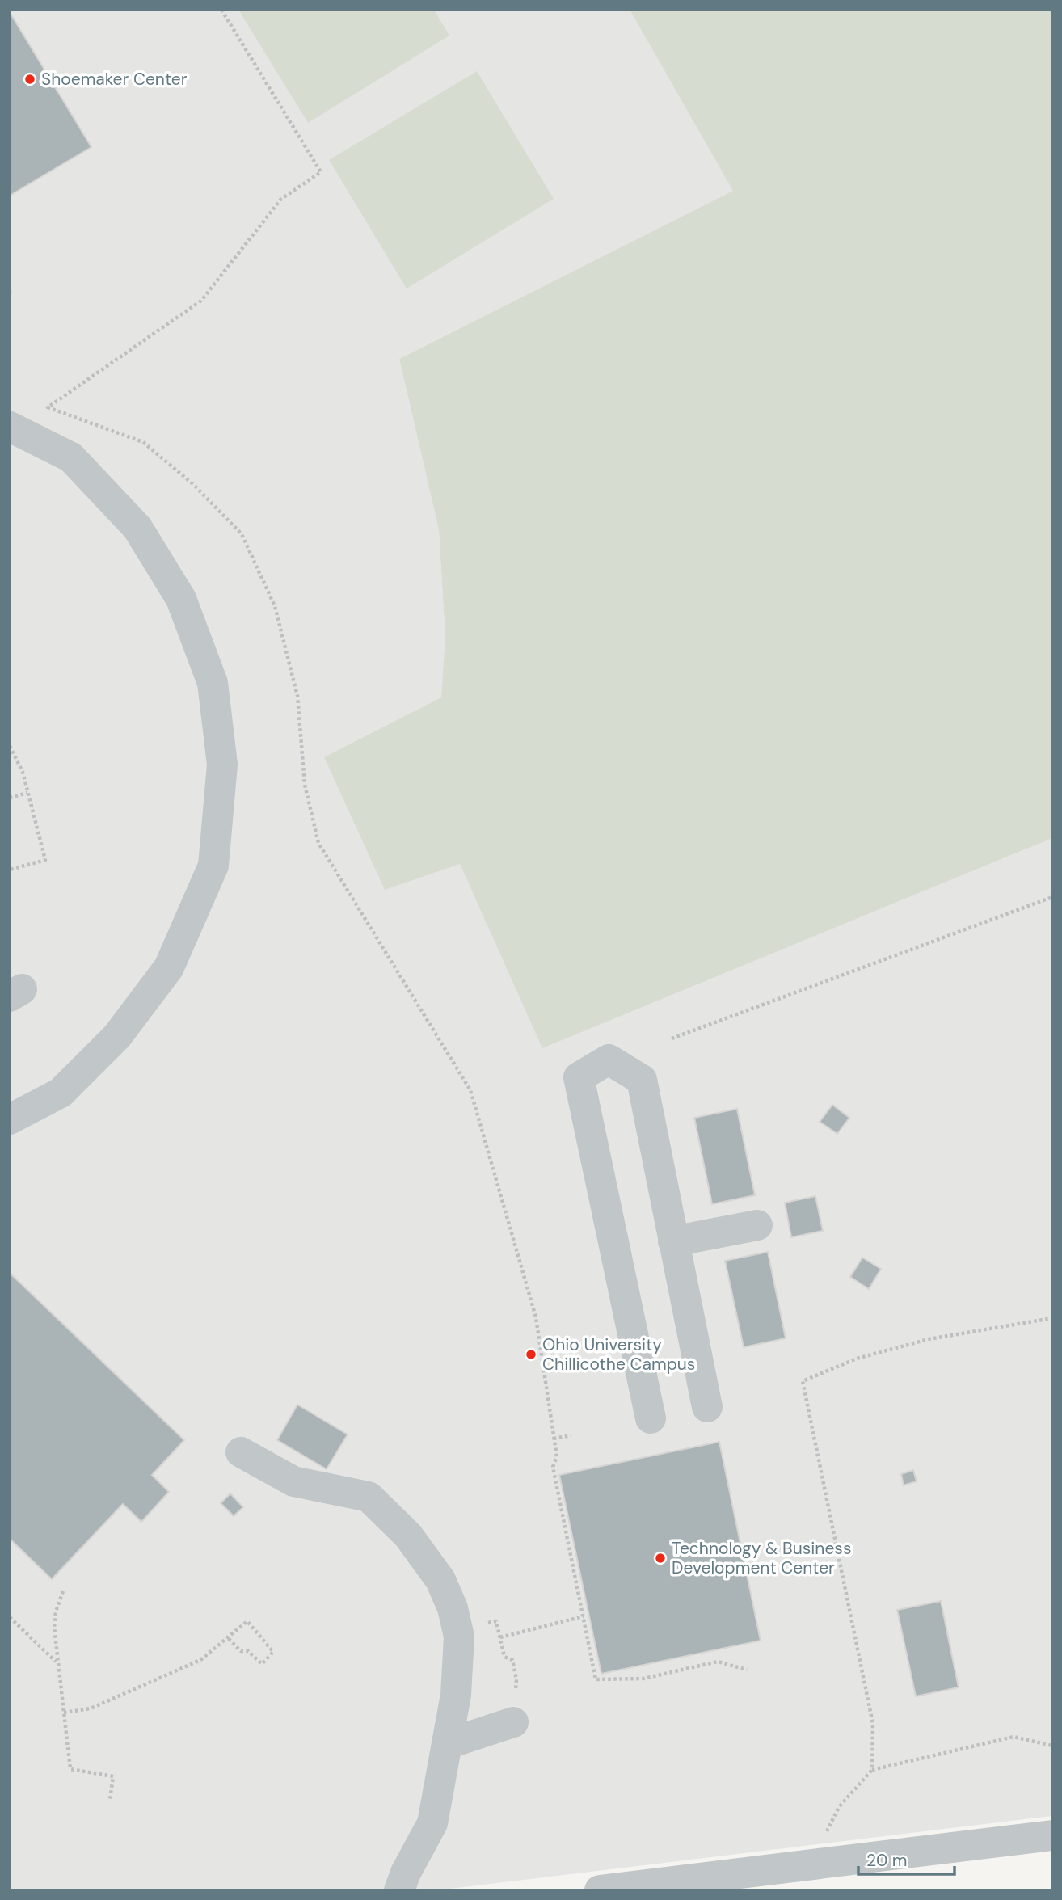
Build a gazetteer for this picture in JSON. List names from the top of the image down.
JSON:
{
  "places": ["Shoemaker Center", "Ohio University Chillicothe Campus", "Technology & Business Development Center"],
  "scale_bar": "20 m"
}
